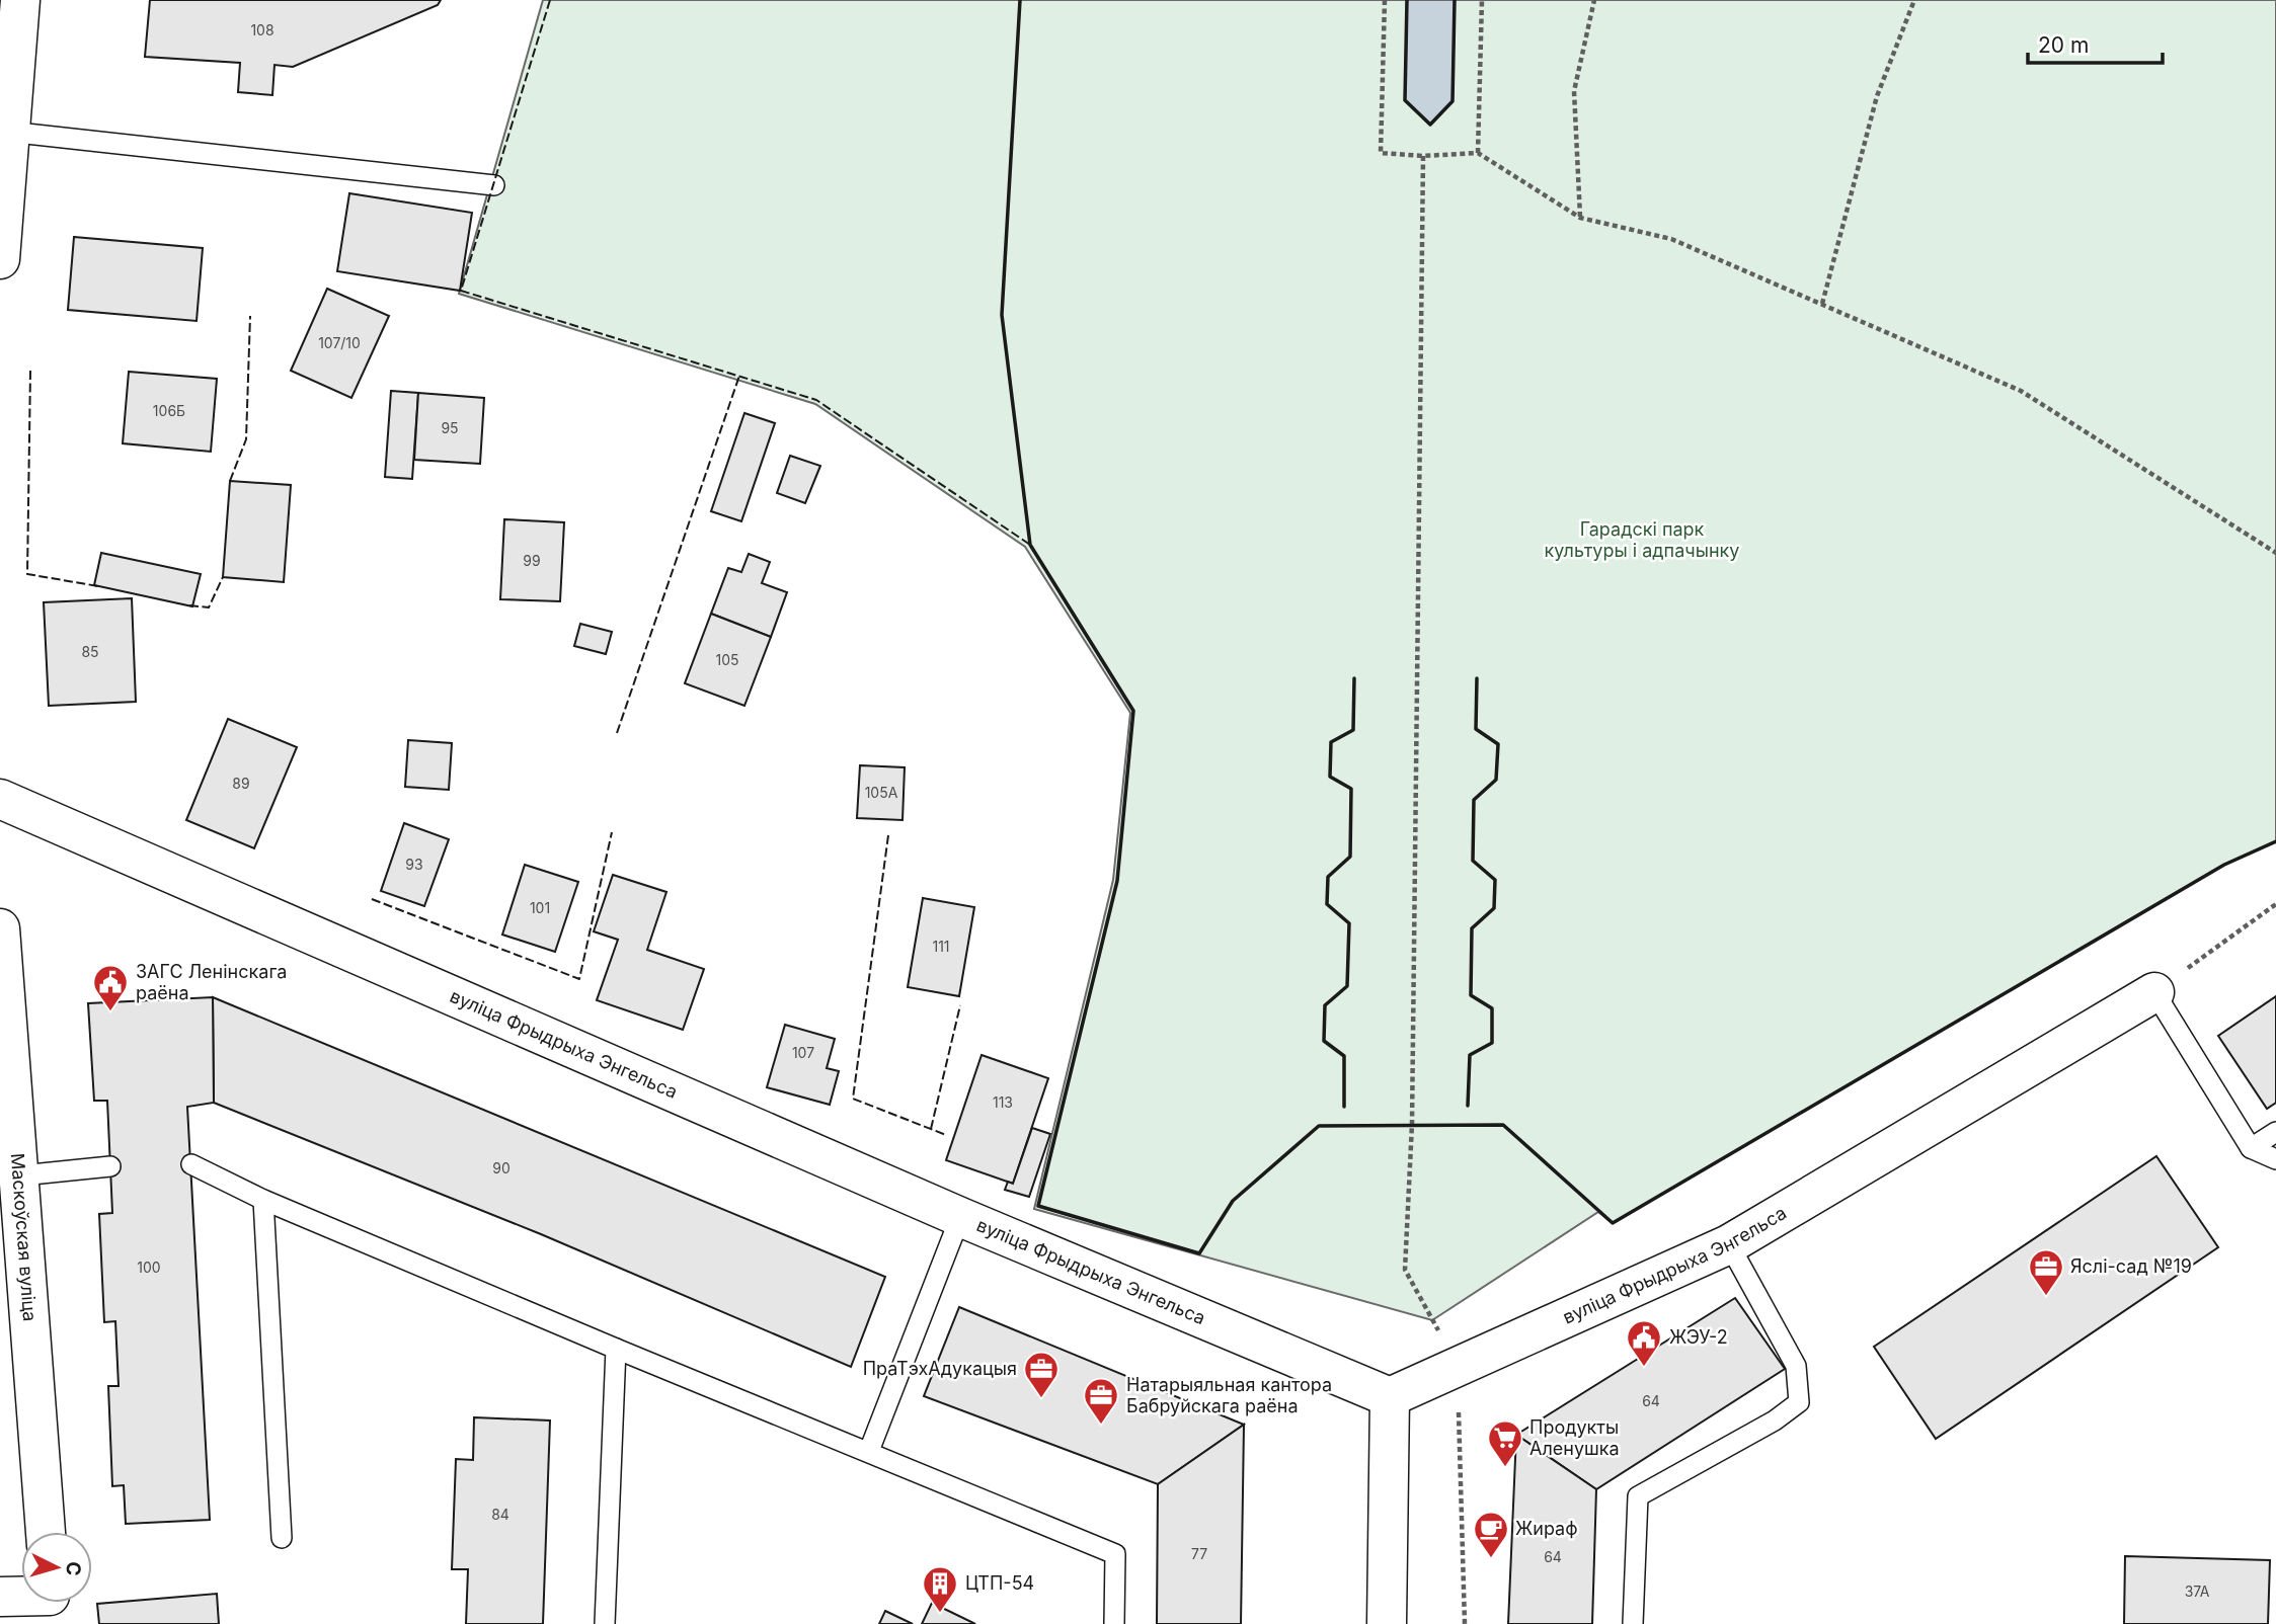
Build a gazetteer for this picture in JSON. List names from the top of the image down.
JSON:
{
  "streets": {
    "street": ["вуліца Фрыдрыха Энгельса", "Маскоўская вуліца"]
  },
  "parks": ["Гарадскі парк культуры і адпачынку"],
  "places": {
    "public building": ["ЗАГС Ленінскага раёна", "ЖЭУ-2"],
    "office": ["Яслі-сад №19", "ПраТэхАдукацыя", "Натарыяльная кантора Бабруйскага раёна"],
    "supermarket": ["Продукты Аленушка"],
    "cafe": ["Жираф"],
    "building": ["ЦТП-54"]
  },
  "house_numbers": [
    "108",
    "107/10",
    "106Б",
    "95",
    "99",
    "85",
    "105",
    "89",
    "105А",
    "93",
    "101",
    "111",
    "107",
    "113",
    "90",
    "100",
    "64",
    "84",
    "77",
    "64",
    "37А"
  ],
  "scale_bar": "20 m",
  "north": "right"
}
